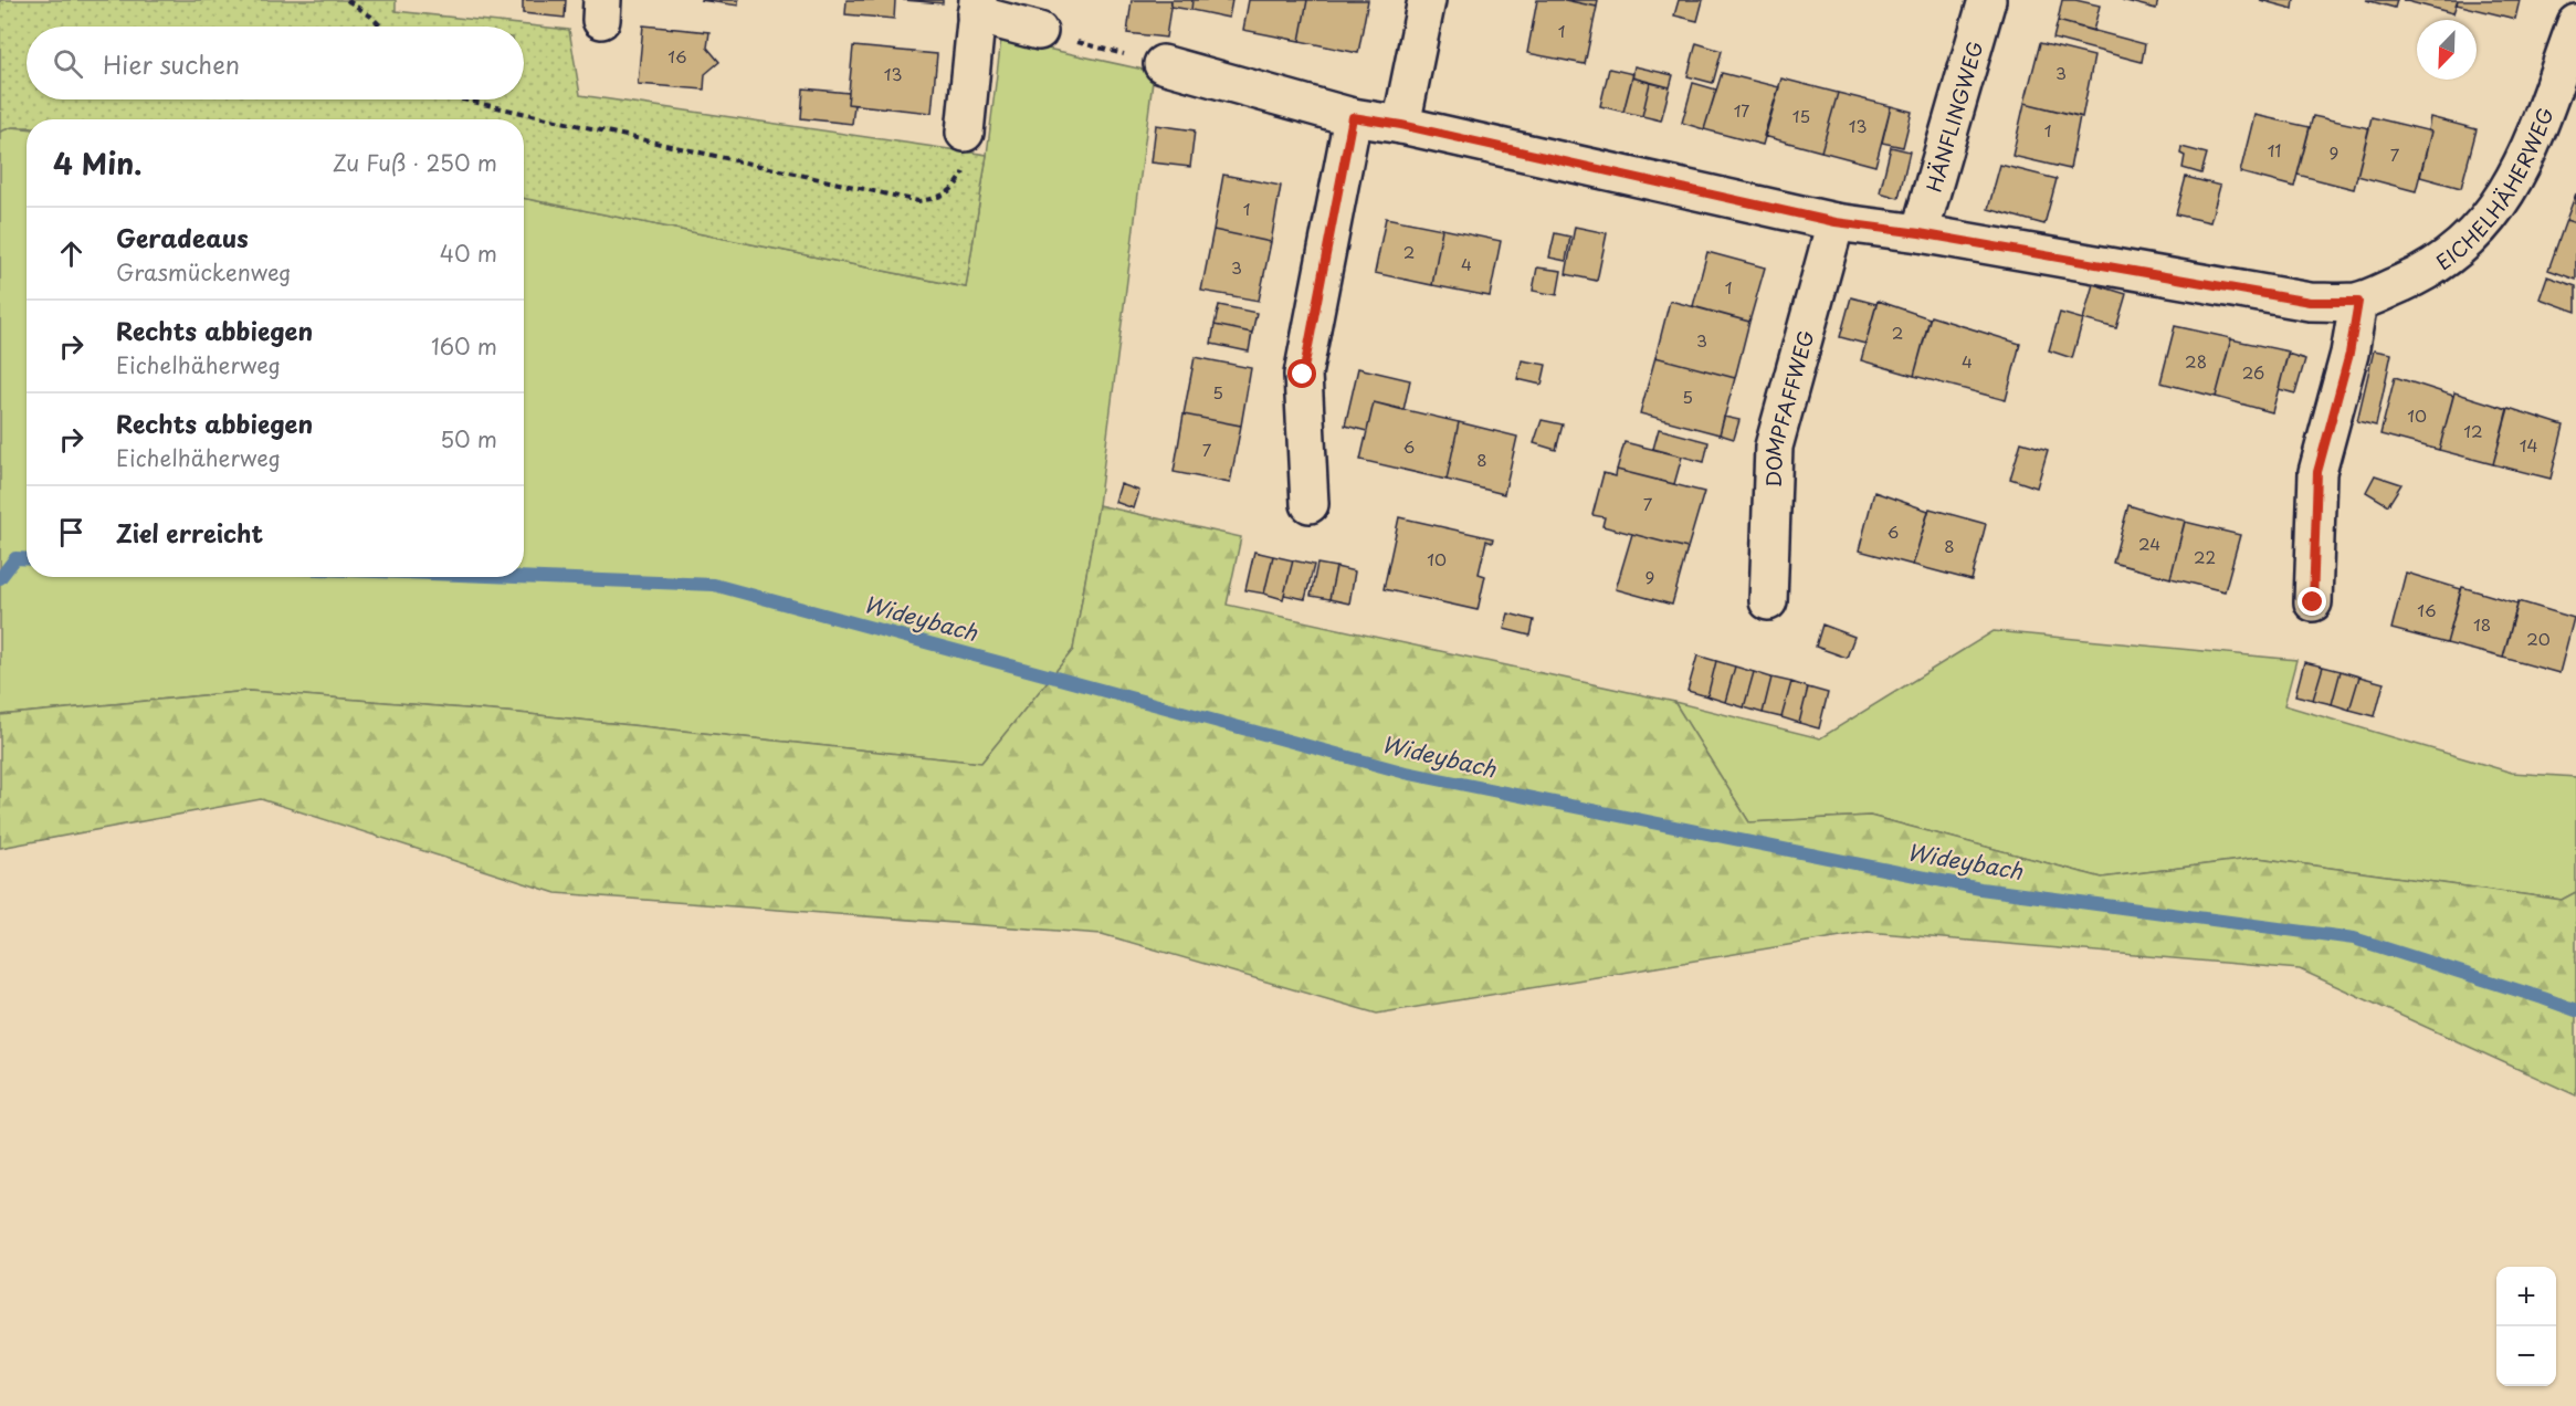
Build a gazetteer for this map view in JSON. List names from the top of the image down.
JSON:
{
  "streets": {
    "street": ["HÄNFLINGWEG", "EICHELHÄHERWEG", "DOMPFAFFWEG"]
  },
  "crossings": [
    ["HÄNFLINGWEG", "EICHELHÄHERWEG"],
    ["EICHELHÄHERWEG", "DOMPFAFFWEG"]
  ],
  "water": ["Wideybach"],
  "house_numbers": [
    "1",
    "16",
    "3",
    "13",
    "17",
    "15",
    "13",
    "1",
    "11",
    "9",
    "7",
    "1",
    "2",
    "4",
    "3",
    "1",
    "2",
    "3",
    "4",
    "28",
    "26",
    "5",
    "5",
    "10",
    "12",
    "14",
    "6",
    "7",
    "8",
    "7",
    "6",
    "24",
    "8",
    "22",
    "10",
    "9",
    "16",
    "18",
    "20"
  ],
  "north": "bottom left",
  "page": {
    "search": "Hier suchen",
    "heading": ["4 Min.", "Zu Fuß · 250 m"],
    "list": [
      ["Geradeaus", "Grasmückenweg", "40 m"],
      ["Rechts abbiegen", "Eichelhäherweg", "160 m"],
      ["Rechts abbiegen", "Eichelhäherweg", "50 m"],
      "Ziel erreicht"
    ],
    "map_buttons": ["+", "−"]
  }
}
